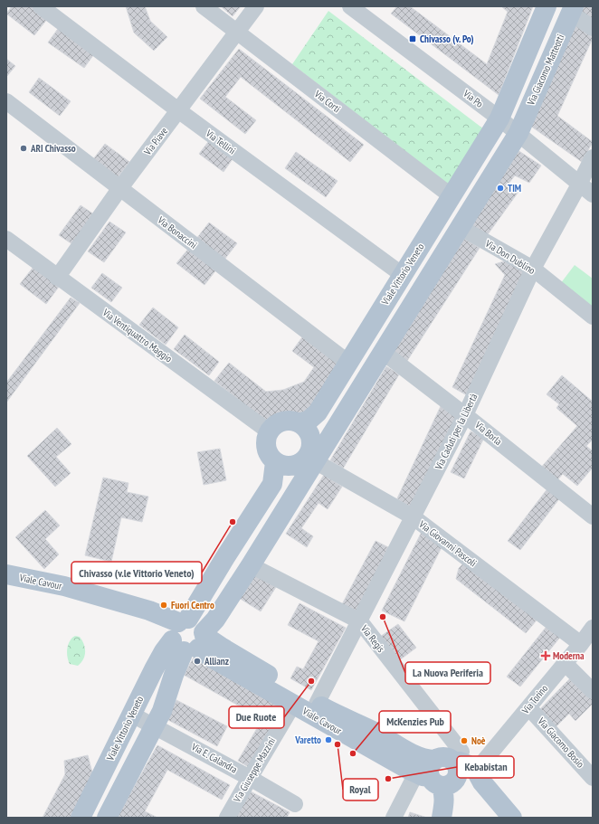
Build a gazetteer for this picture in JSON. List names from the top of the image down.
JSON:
{
  "streets": {
    "main road": ["Via Giacomo Matteotti", "Viale Vittorio Veneto", "Viale Cavour"],
    "street": [
      "Via Po",
      "Via Corti",
      "Via Piave",
      "Via Tellini",
      "Via Bonaccini",
      "Via Don Dublino",
      "Via Ventiquattro Maggio",
      "Via Caduti per la Libertà",
      "Via Borla",
      "Via Giovanni Pascoli",
      "Via Regis",
      "Via Torino",
      "Via Giacomo Bosio",
      "Via E. Calandra",
      "Via Giuseppe Mazzini"
    ]
  },
  "crossings": [
    ["Via Giacomo Matteotti", "Via Po"],
    ["Via Po", "Viale Vittorio Veneto"],
    ["Via Po", "Via Caduti per la Libertà"],
    ["Via Corti", "Via Piave"],
    ["Via Corti", "Viale Vittorio Veneto"],
    ["Via Piave", "Via Tellini"],
    ["Via Piave", "Via Bonaccini"],
    ["Via Piave", "Via Ventiquattro Maggio"],
    ["Via Tellini", "Viale Vittorio Veneto"],
    ["Via Bonaccini", "Viale Vittorio Veneto"],
    ["Via Don Dublino", "Via Caduti per la Libertà"],
    ["Viale Vittorio Veneto", "Via Ventiquattro Maggio"],
    ["Viale Vittorio Veneto", "Via Giovanni Pascoli"],
    ["Viale Vittorio Veneto", "Viale Cavour"],
    ["Viale Vittorio Veneto", "Via Regis"],
    ["Viale Vittorio Veneto", "Via E. Calandra"],
    ["Via Ventiquattro Maggio", "Via Giovanni Pascoli"],
    ["Via Caduti per la Libertà", "Via Borla"],
    ["Via Caduti per la Libertà", "Via Giovanni Pascoli"],
    ["Via Caduti per la Libertà", "Viale Cavour"],
    ["Via Caduti per la Libertà", "Via Regis"],
    ["Via Giovanni Pascoli", "Via Torino"],
    ["Viale Cavour", "Via Giuseppe Mazzini"],
    ["Via Torino", "Via Giacomo Bosio"],
    ["Via E. Calandra", "Via Giuseppe Mazzini"]
  ],
  "places": {
    "transit": ["Chivasso (v. Po)"],
    "other": [
      "ARI Chivasso",
      "TIM",
      "Chivasso (v.le Vittorio Veneto)",
      "Fuori Centro",
      "La Nuova Periferia",
      "Allianz",
      "Due Ruote",
      "Varetto",
      "Noè",
      "Royal",
      "McKenzies Pub",
      "Kebabistan"
    ],
    "health": ["Moderna"]
  }
}
